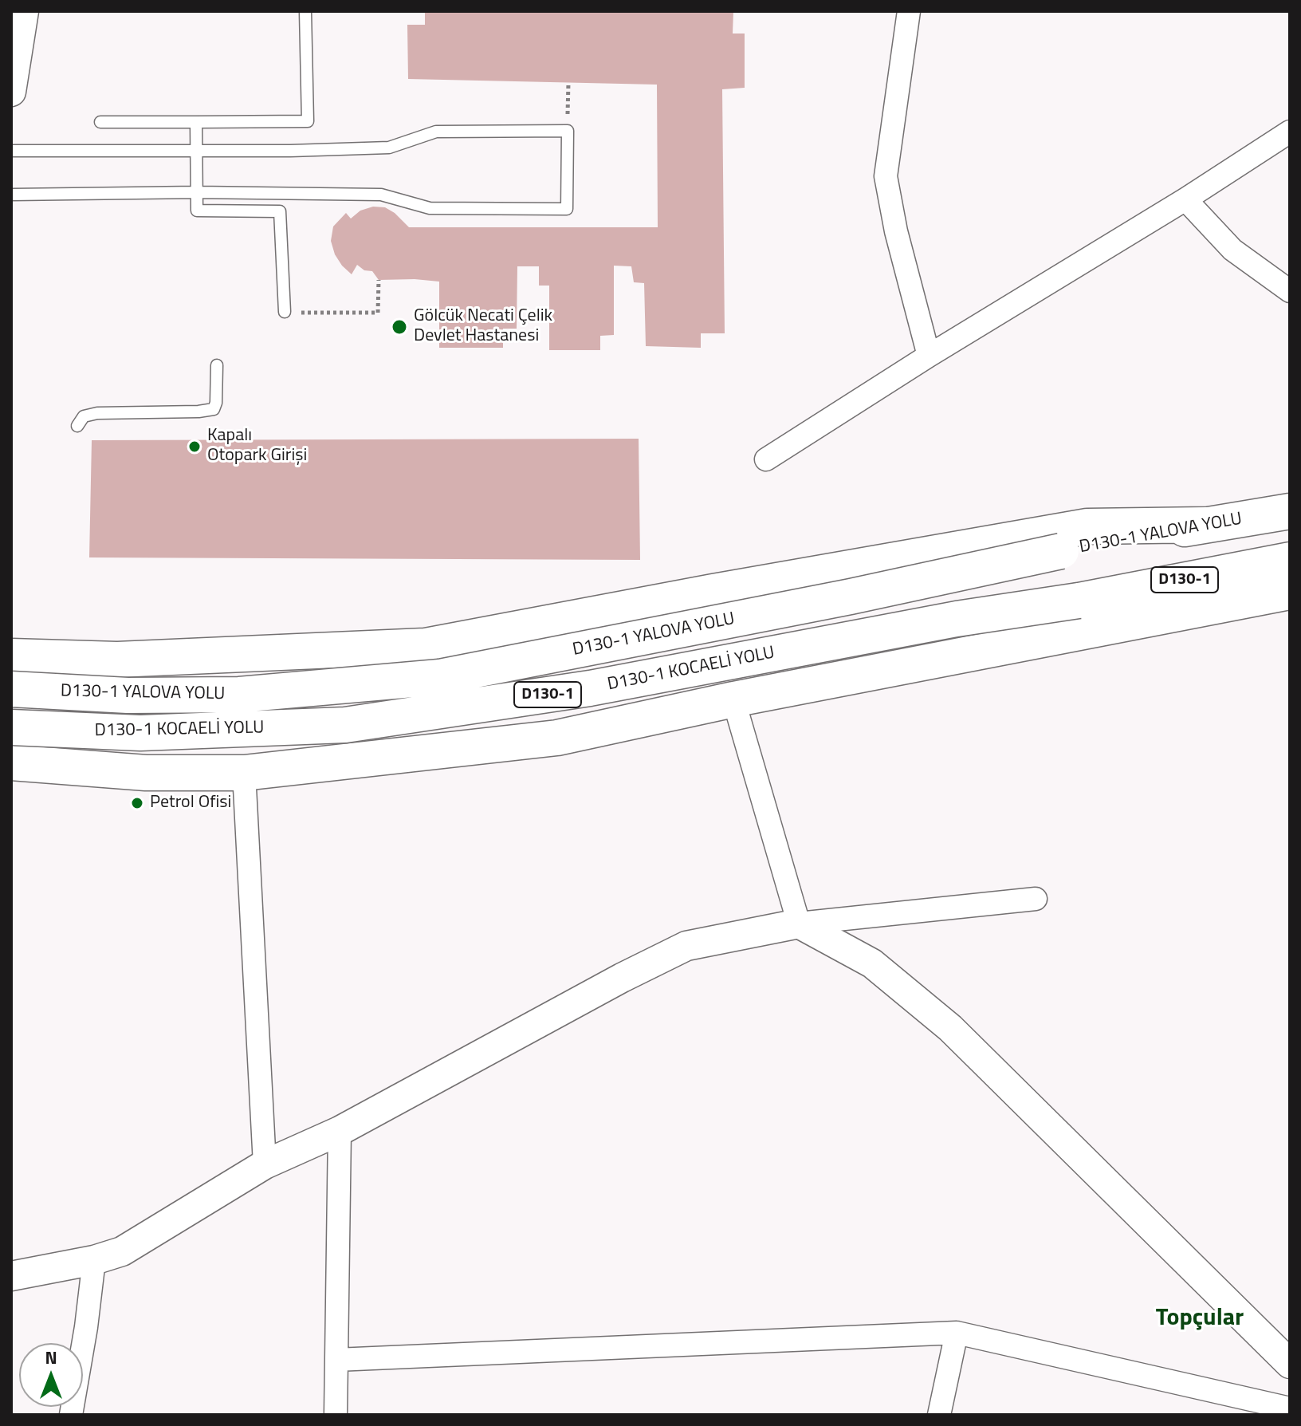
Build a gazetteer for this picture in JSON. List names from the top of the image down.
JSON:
{
  "streets": {
    "highway": ["D130-1 YALOVA YOLU", "D130-1", "D130-1 KOCAELİ YOLU"]
  },
  "districts": ["Topçular"],
  "places": ["Gölcük Necati Çelik Devlet Hastanesi", "Kapalı Otopark Girişi", "Petrol Ofisi"],
  "north": "top"
}
